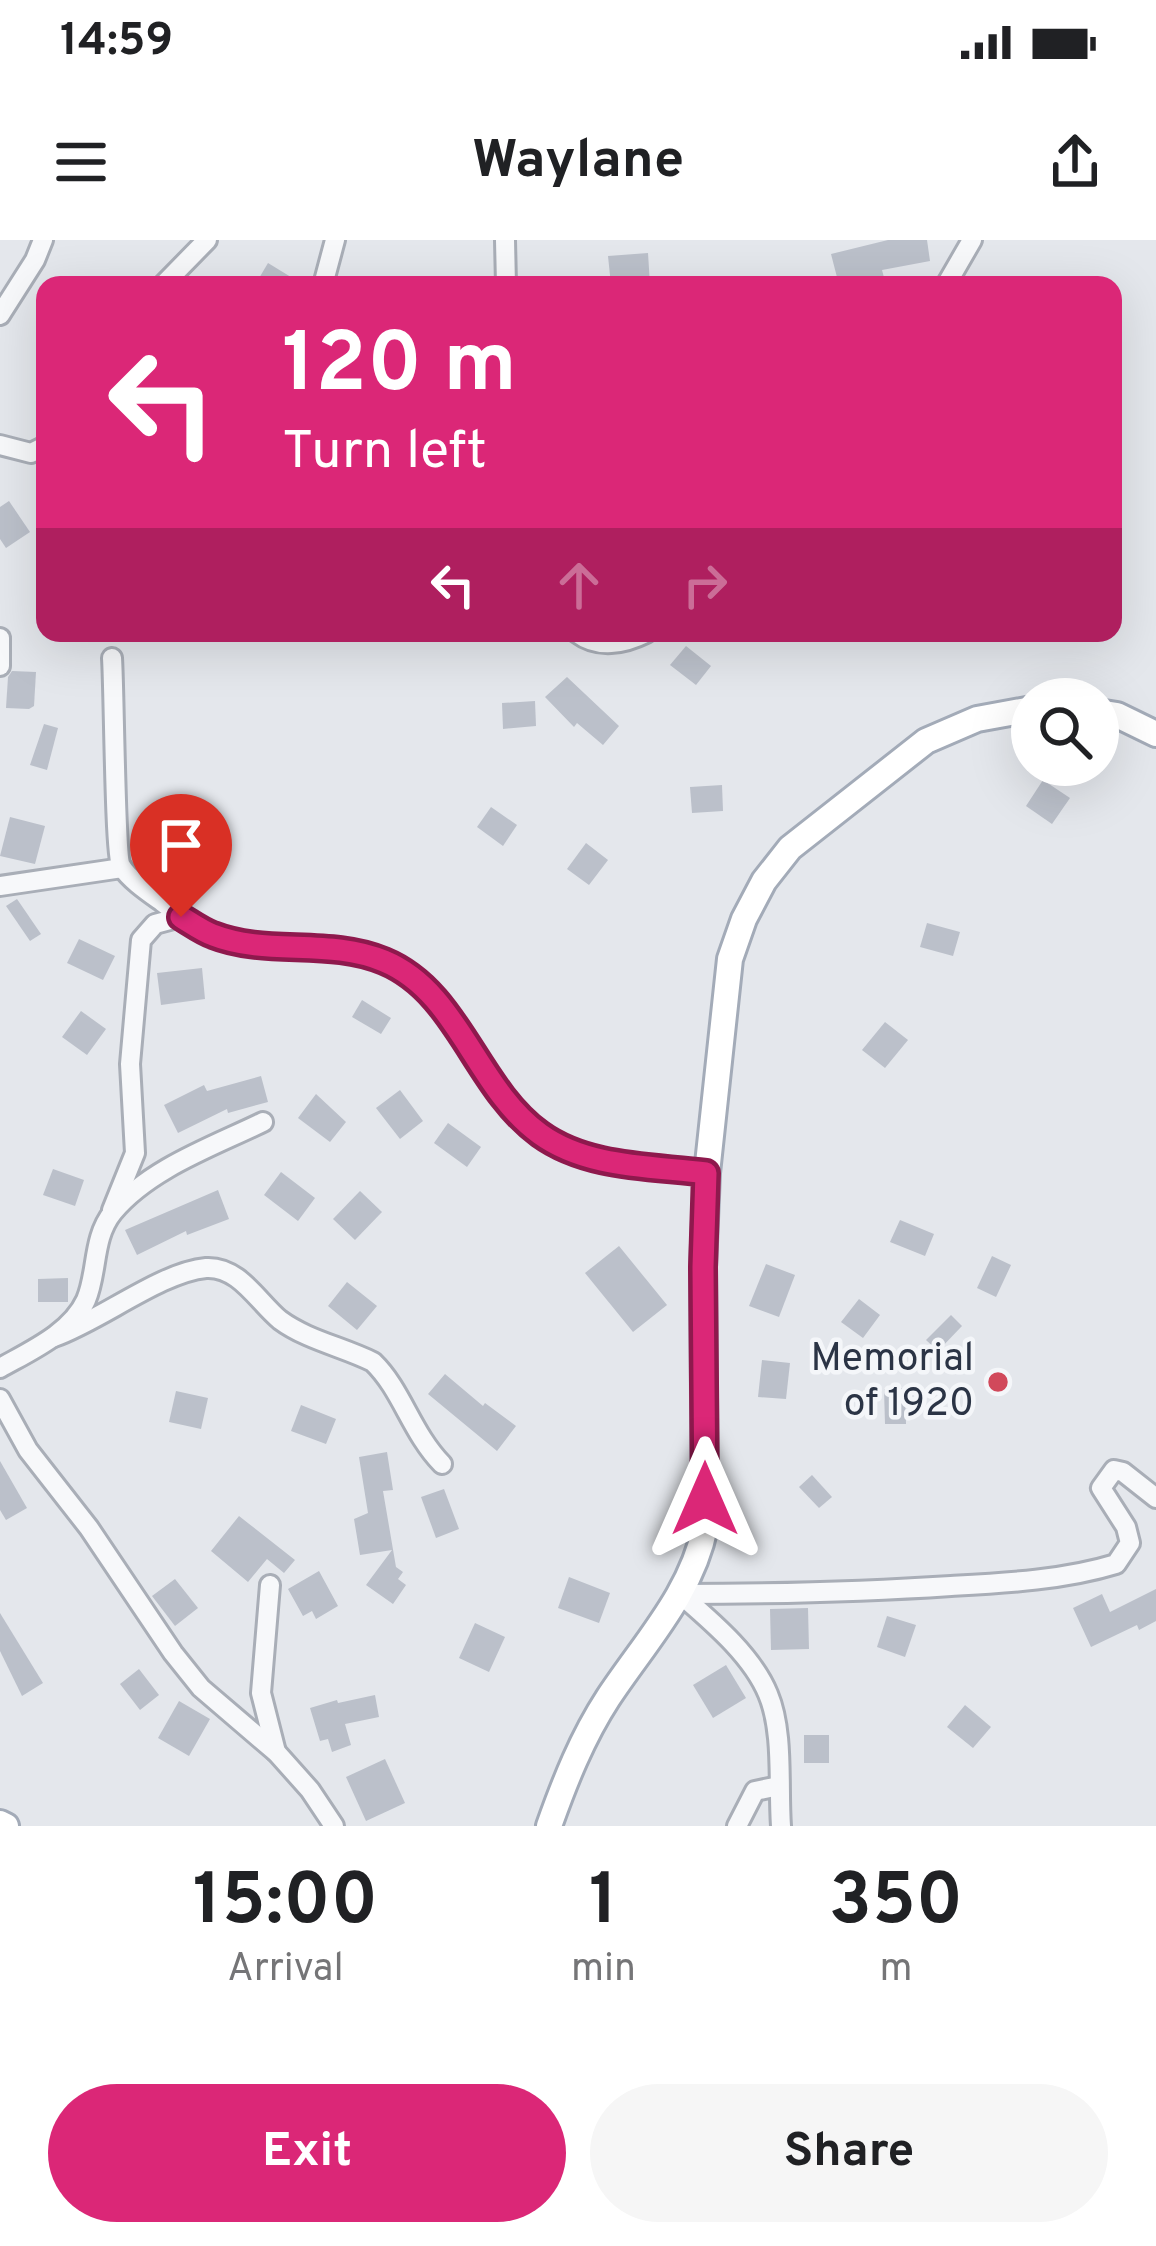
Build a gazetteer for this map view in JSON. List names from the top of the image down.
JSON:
{
  "places": ["Memorial of 1920"],
  "page": {
    "status": "14:59",
    "header": "Waylane",
    "turn": ["120 m", "Turn left"],
    "eta": [
      "15:00",
      "Arrival",
      "1",
      "min",
      "350",
      "m"
    ],
    "buttons": ["Exit", "Share"]
  }
}
